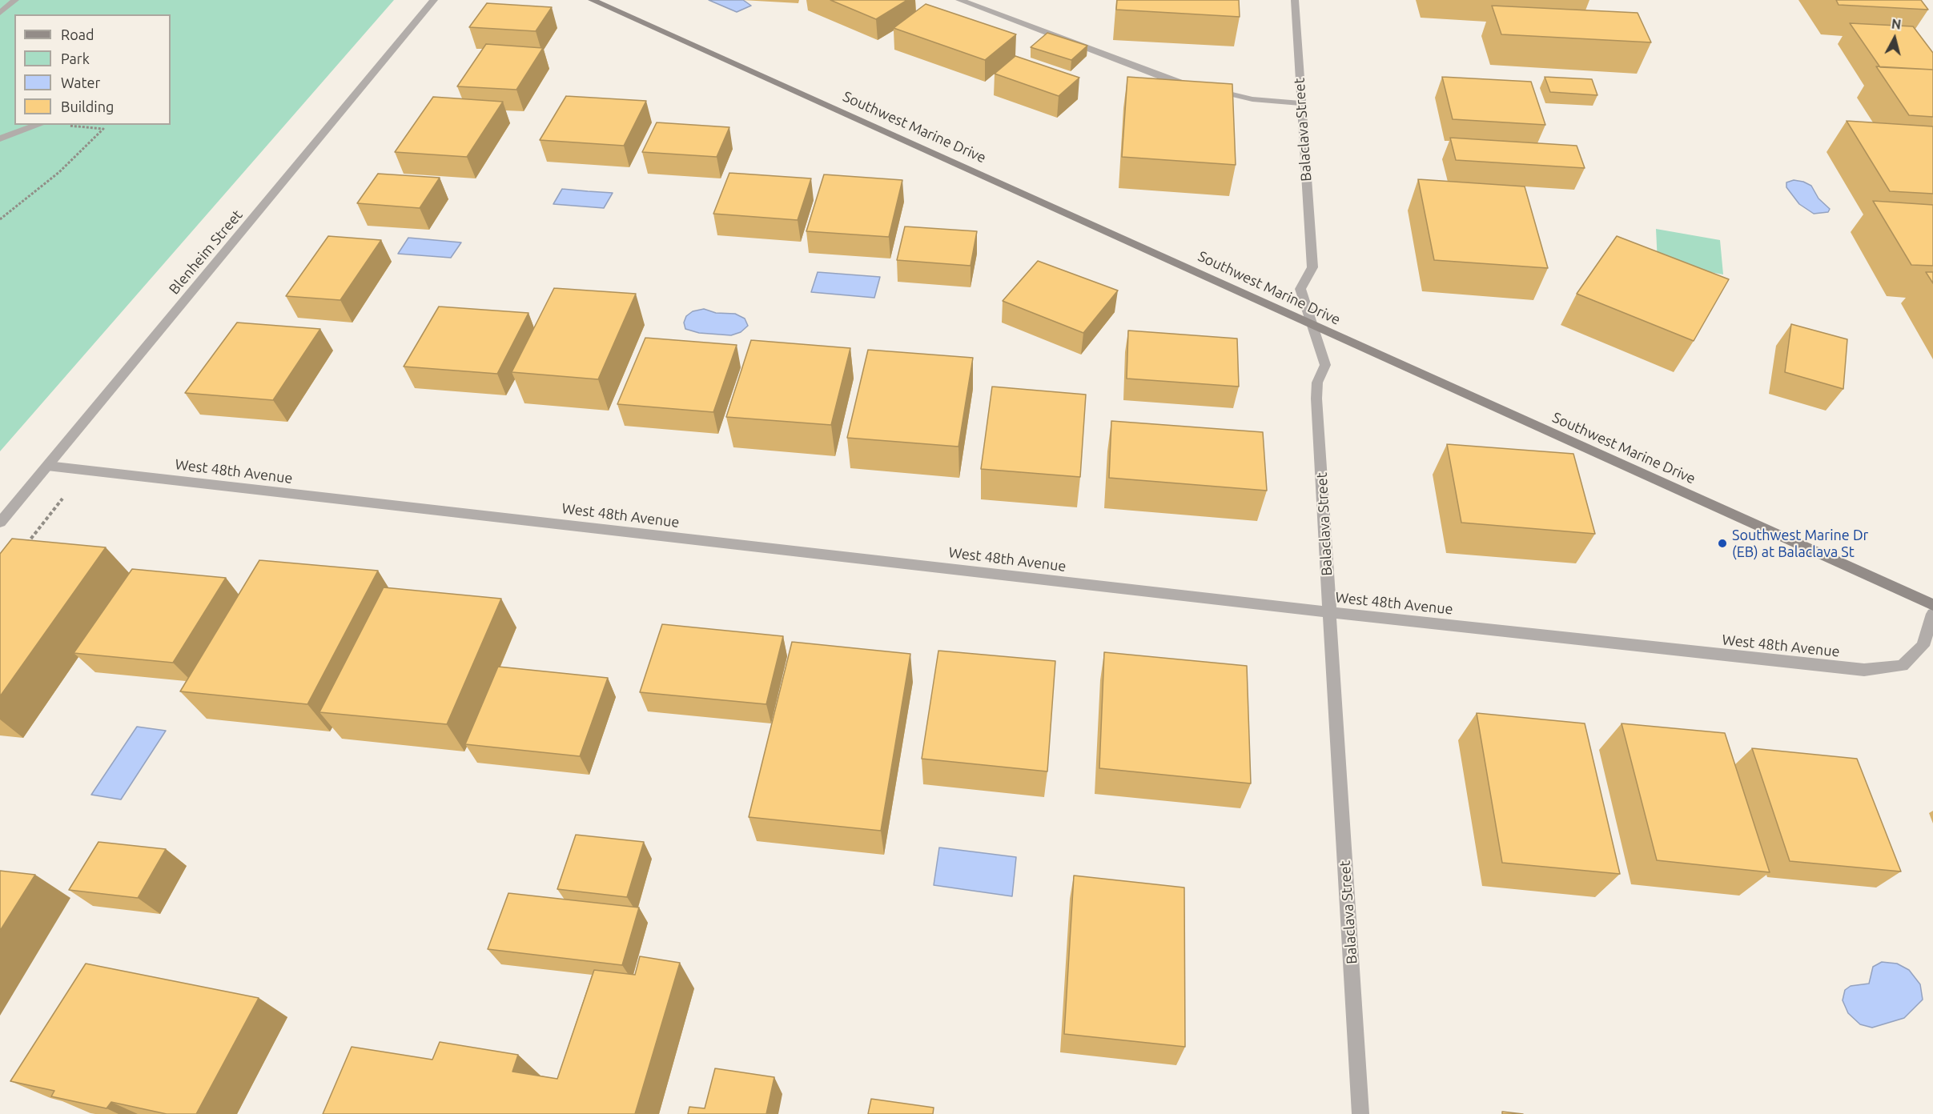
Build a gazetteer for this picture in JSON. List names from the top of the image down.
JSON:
{
  "streets": {
    "main road": ["Southwest Marine Drive"],
    "street": ["Balaclava Street", "Blenheim Street", "West 48th Avenue"]
  },
  "crossings": [
    ["Southwest Marine Drive", "Balaclava Street"],
    ["Balaclava Street", "West 48th Avenue"],
    ["Blenheim Street", "West 48th Avenue"]
  ],
  "places": ["Southwest Marine Dr (EB) at Balaclava St"],
  "legend": [
    "Road",
    "Park",
    "Water",
    "Building"
  ],
  "north": "top"
}
